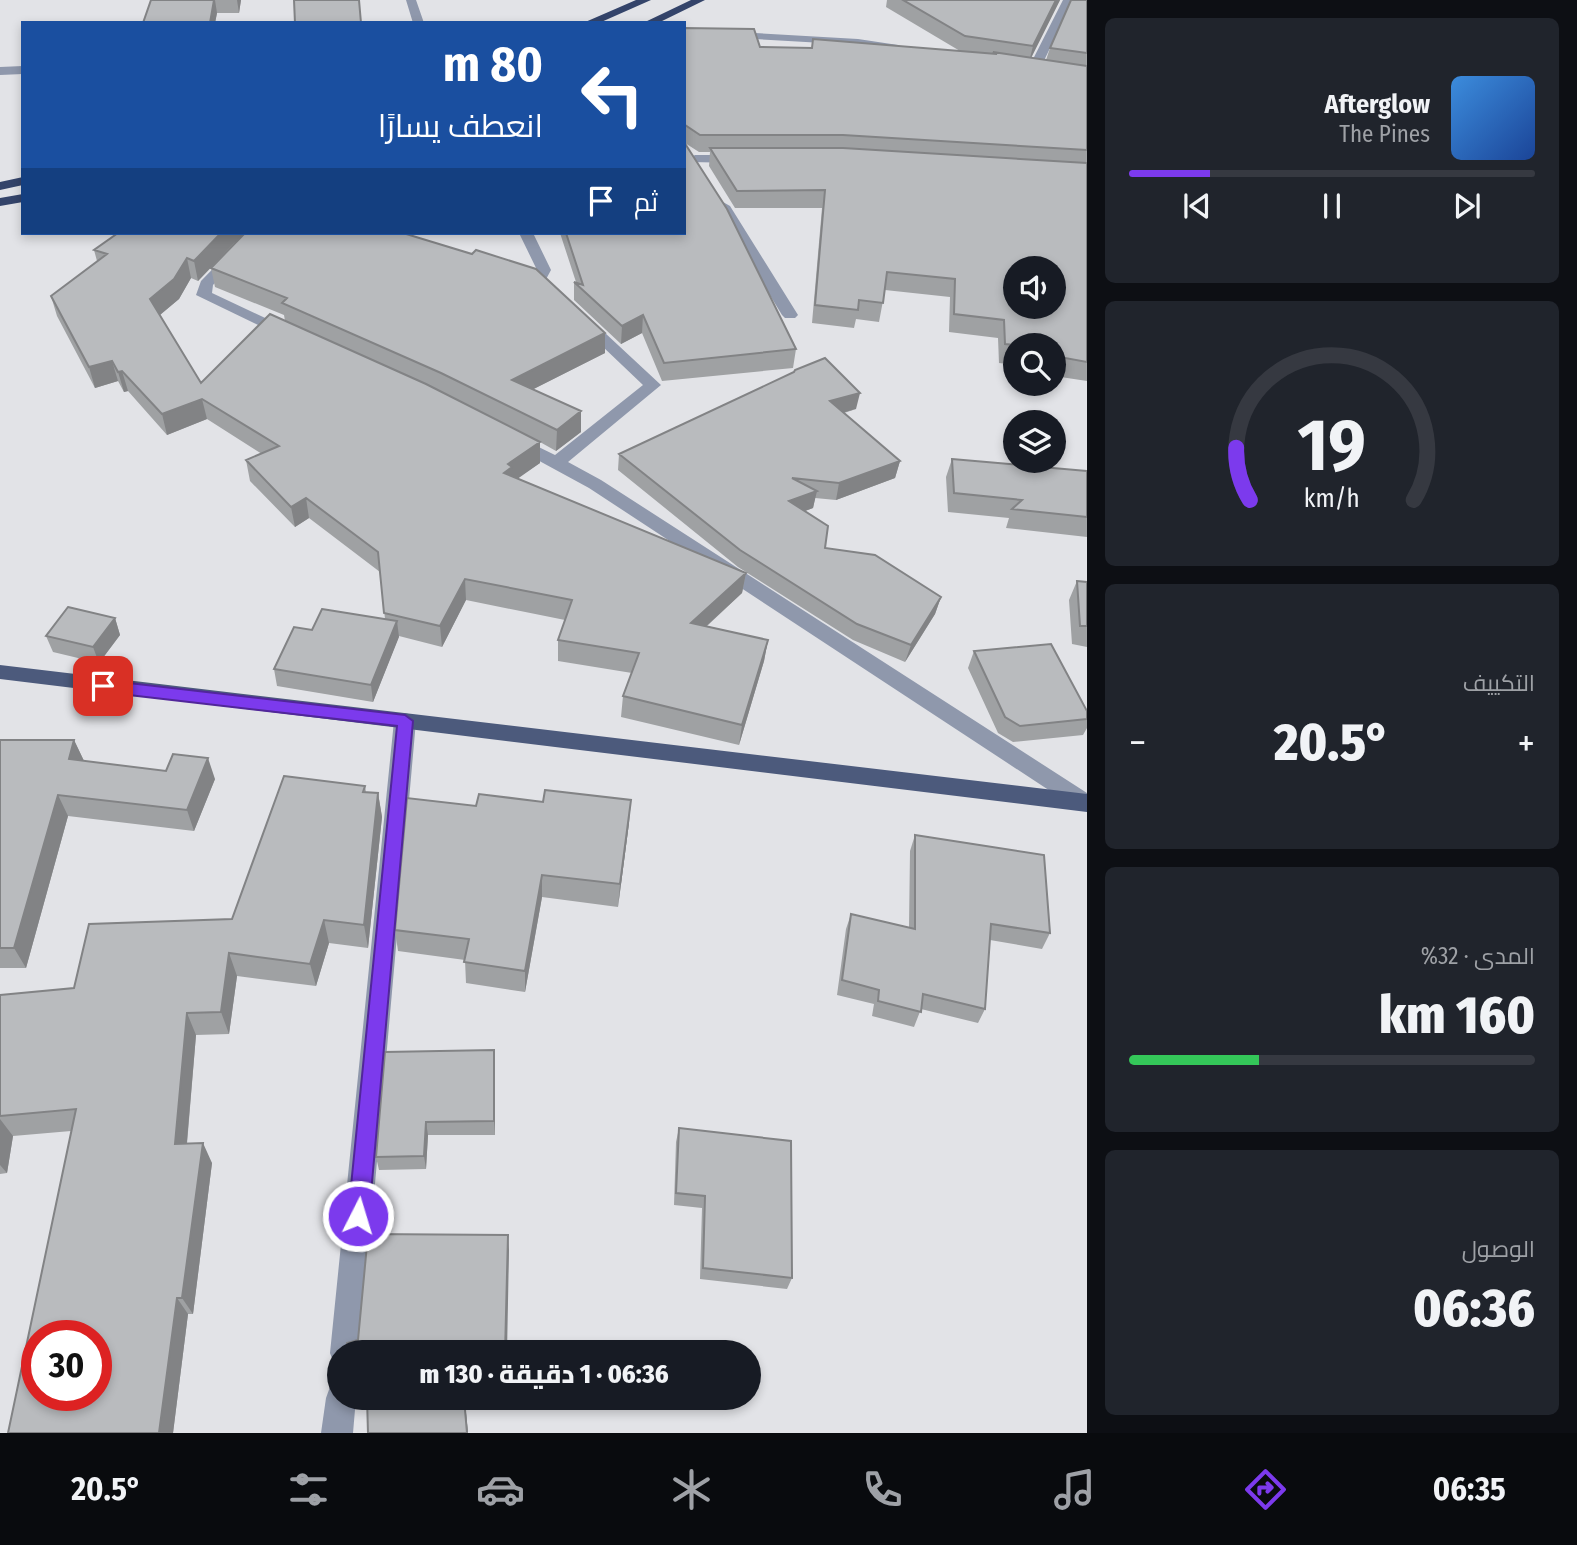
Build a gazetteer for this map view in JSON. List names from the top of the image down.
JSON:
{
  "page": {
    "turn": ["80 m", "انعطف يسارًا"],
    "song": ["Afterglow", "The Pines"],
    "then": "ثم",
    "tile": [
      "التكييف",
      ["المدى · 32%", "160 km"],
      ["الوصول", "06:36"]
    ],
    "heat": ["−", "20.5°", "+"],
    "limit": "30",
    "trip": "06:36 · 1 دقيقة · 130 m",
    "tabs": ["06:35", "20.5°"],
    "gauge": ["19", "km/h"]
  }
}
